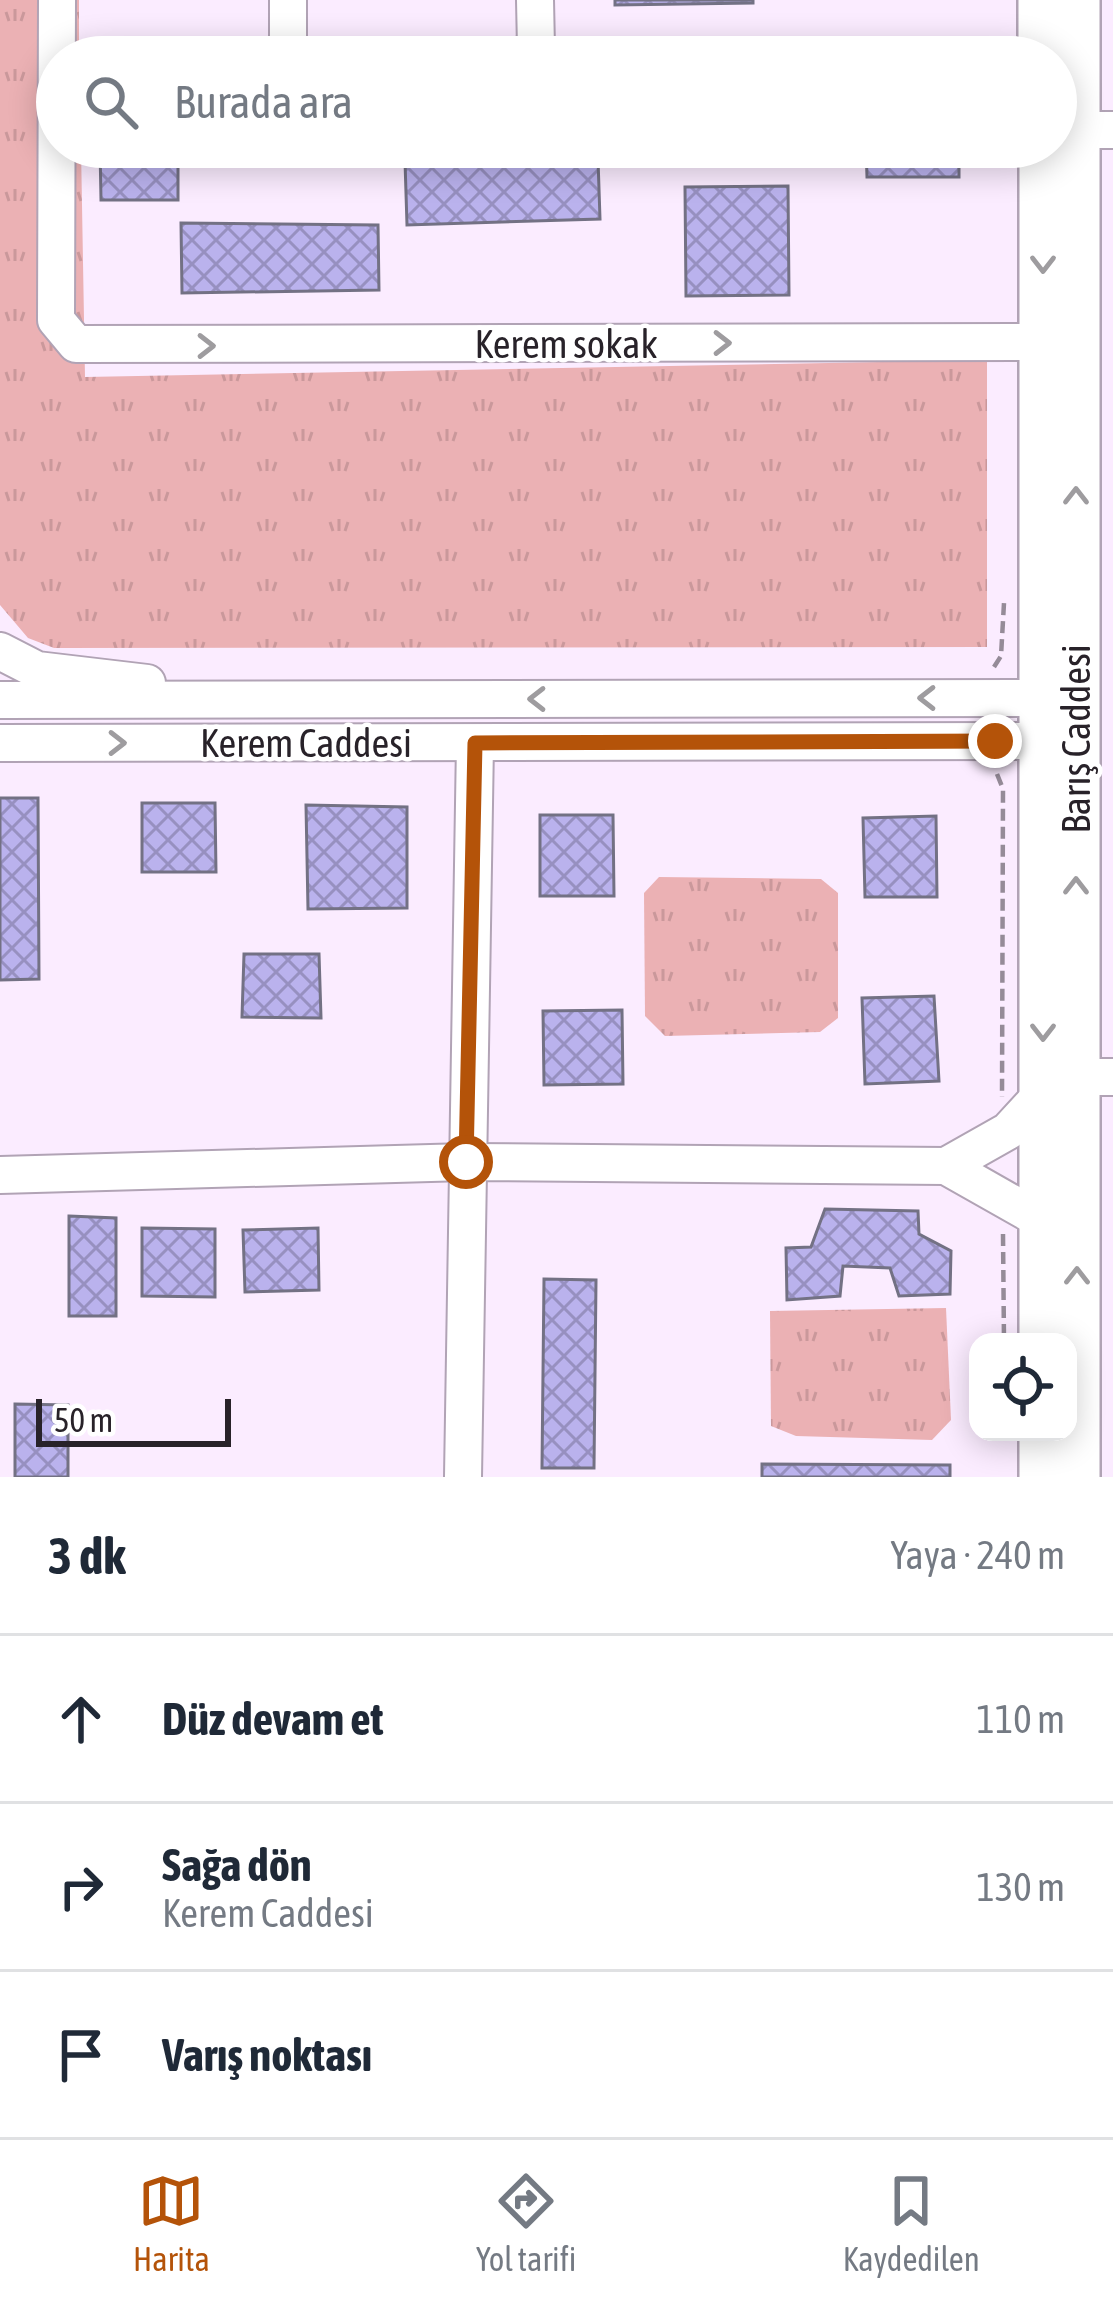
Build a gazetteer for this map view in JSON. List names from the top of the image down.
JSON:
{
  "streets": {
    "main road": ["Barış Caddesi"],
    "street": ["Kerem sokak", "Kerem Caddesi"]
  },
  "crossings": [
    ["Kerem sokak", "Barış Caddesi"],
    ["Barış Caddesi", "Kerem Caddesi"]
  ],
  "one_way": ["Kerem sokak"],
  "scale_bar": "50 m",
  "page": {
    "search": "Burada ara",
    "scale": "50 m",
    "heading": ["3 dk", "Yaya · 240 m"],
    "list": [
      ["Düz devam et", "110 m"],
      ["Sağa dön", "Kerem Caddesi", "130 m"],
      "Varış noktası"
    ],
    "nav": ["Harita", "Yol tarifi", "Kaydedilen"]
  }
}
